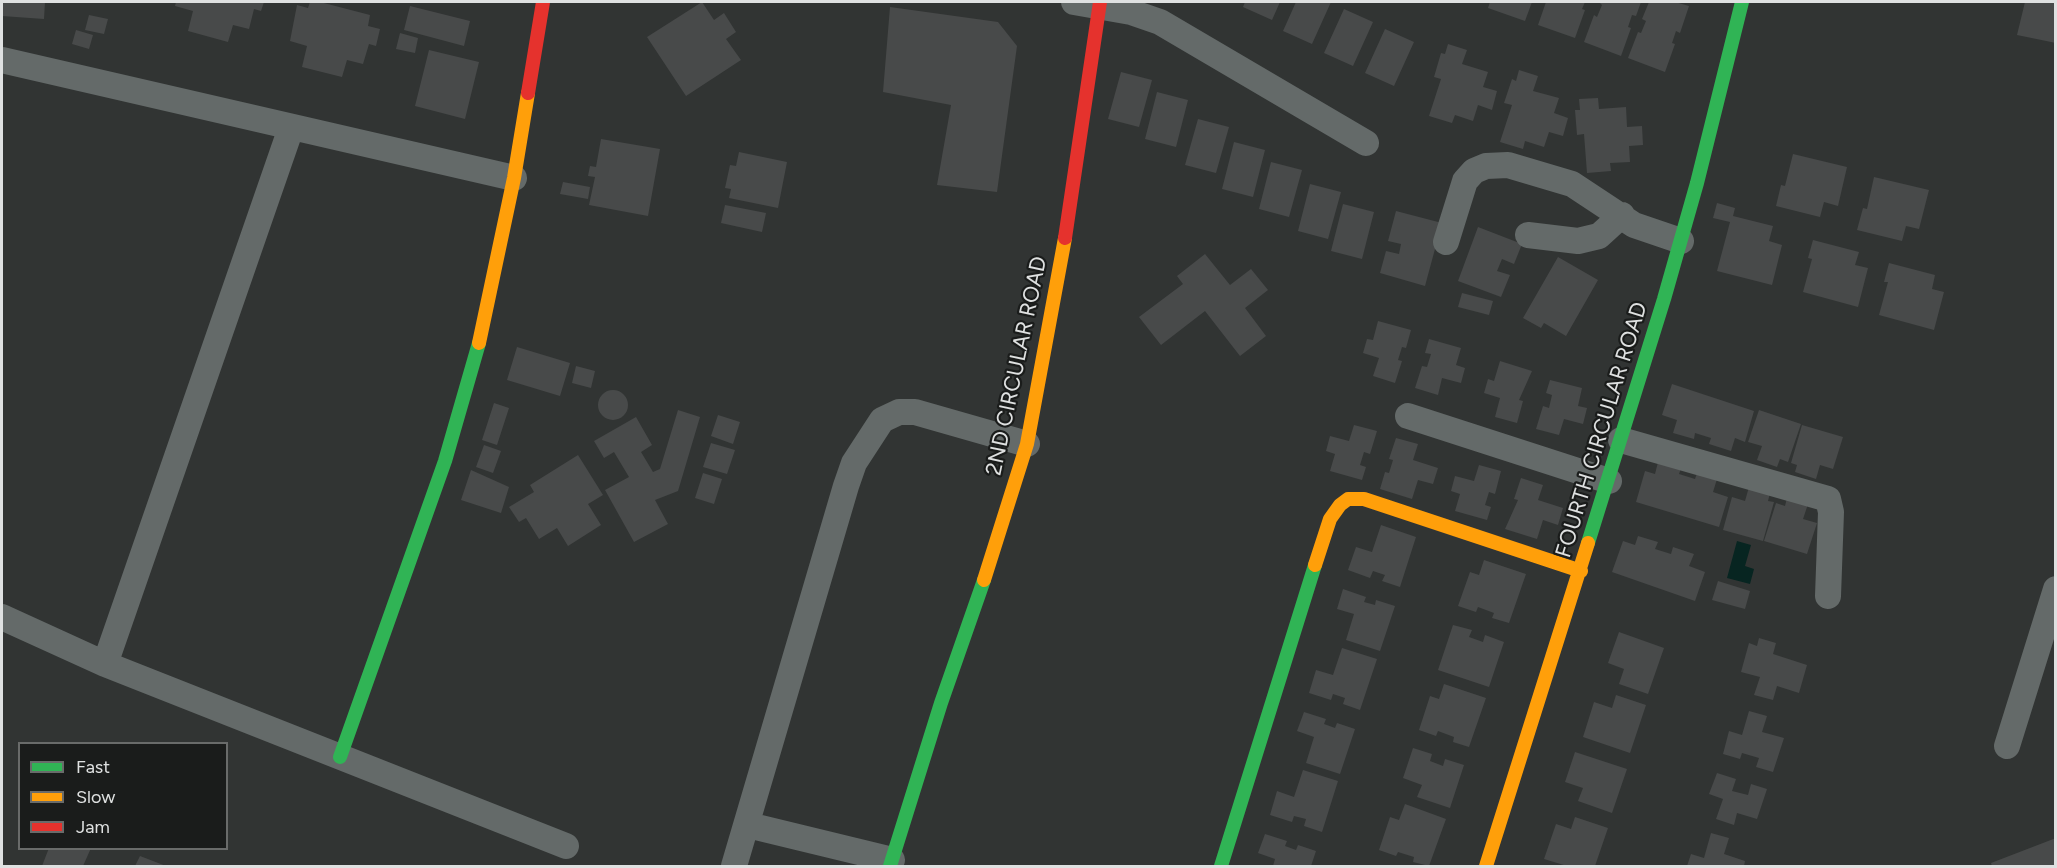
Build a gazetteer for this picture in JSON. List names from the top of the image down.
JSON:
{
  "streets": {
    "street": ["2ND CIRCULAR ROAD", "FOURTH CIRCULAR ROAD"]
  },
  "legend": ["Fast", "Slow", "Jam"]
}
